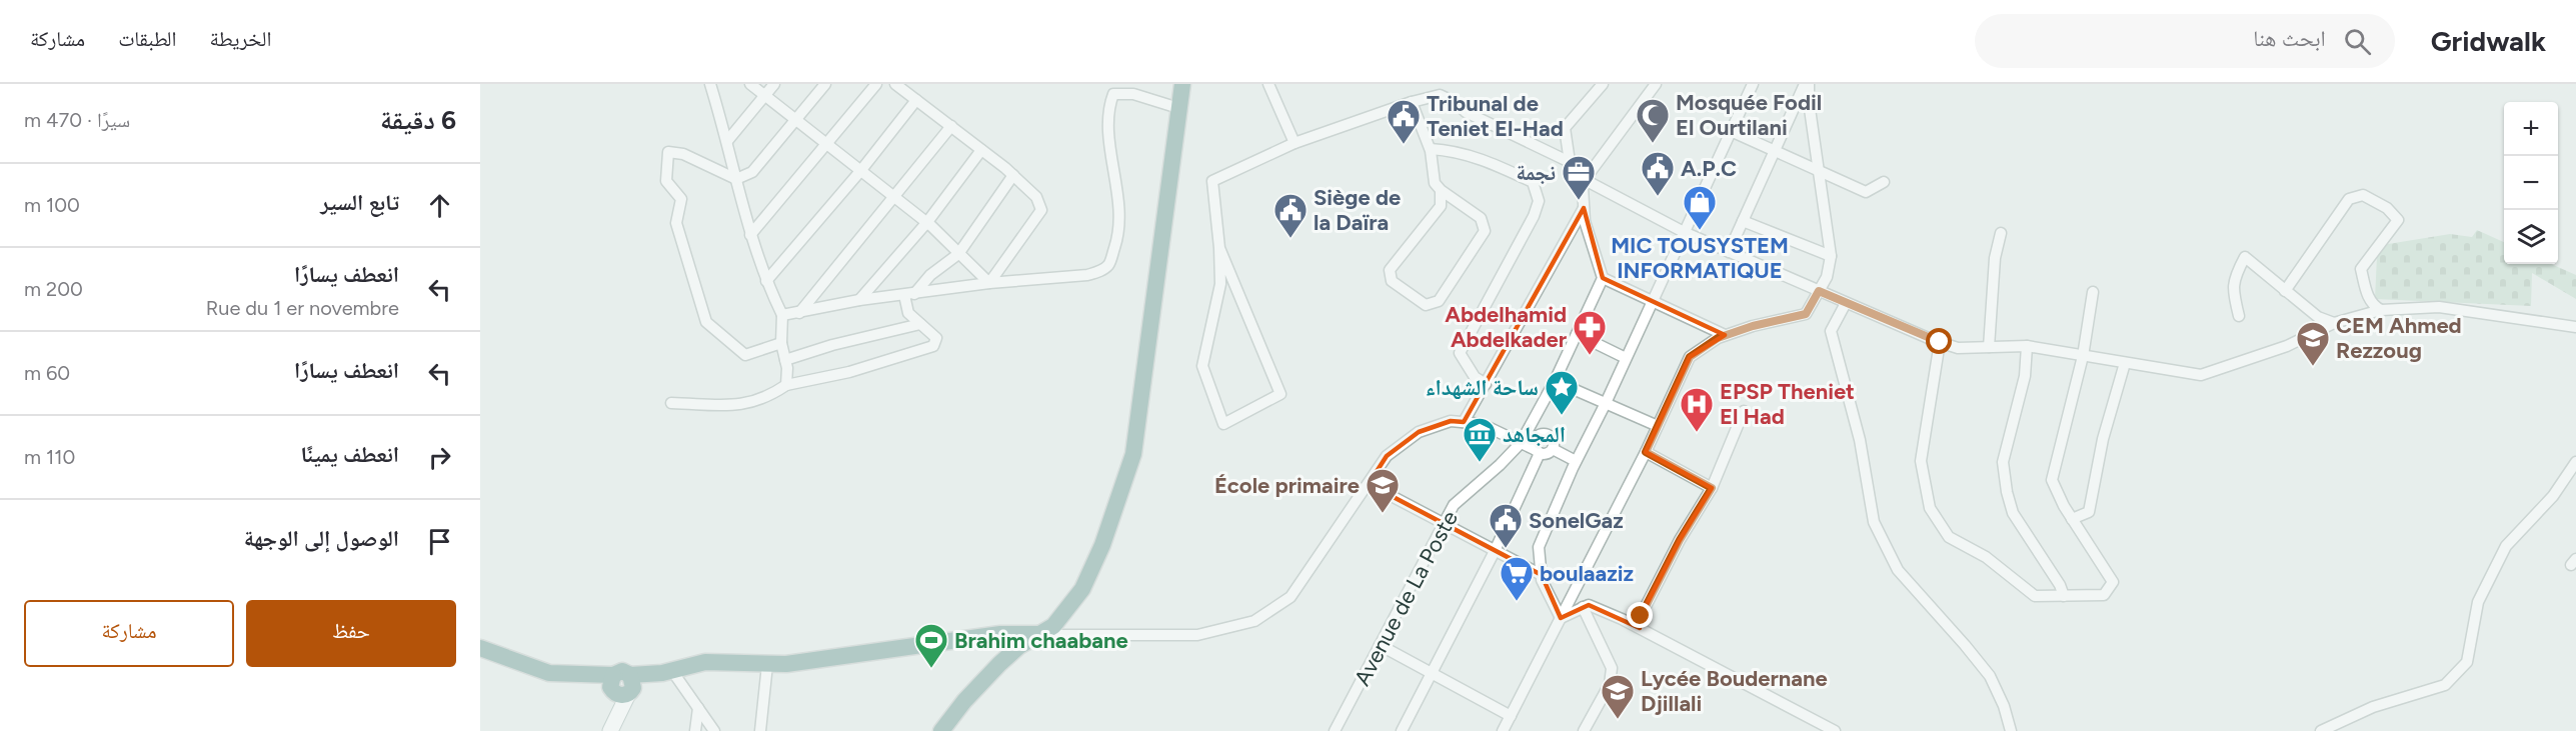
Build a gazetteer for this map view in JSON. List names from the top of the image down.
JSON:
{
  "streets": {
    "street": ["Avenue de La Poste"]
  },
  "places": {
    "mosque": ["Mosquée Fodil El Ourtilani"],
    "public building": [
      "Tribunal de Teniet El-Had",
      "A.P.C",
      "Siège de la Daïra",
      "SonelGaz"
    ],
    "office": ["نجمة"],
    "shop": ["MIC TOUSYSTEM INFORMATIQUE"],
    "pharmacy": ["Abdelhamid Abdelkader"],
    "school or university": ["CEM Ahmed Rezzoug", "École primaire", "Lycée Boudernane Djillali"],
    "place": ["ساحة الشهداء"],
    "hospital": ["EPSP Theniet El Had"],
    "museum": ["المجاهد"],
    "supermarket": ["boulaaziz"],
    "sports": ["Brahim chaabane"]
  },
  "page": {
    "header": "Gridwalk",
    "search": "ابحث هنا",
    "nav": ["الخريطة", "الطبقات", "مشاركة"],
    "heading": ["6 دقيقة", "سيرًا · 470 m"],
    "map_buttons": ["+", "−"],
    "list": [
      ["تابع السير", "100 m"],
      ["انعطف يسارًا", "Rue du 1 er novembre", "200 m"],
      ["انعطف يسارًا", "60 m"],
      ["انعطف يمينًا", "110 m"],
      "الوصول إلى الوجهة"
    ],
    "buttons": ["حفظ", "مشاركة"]
  }
}
